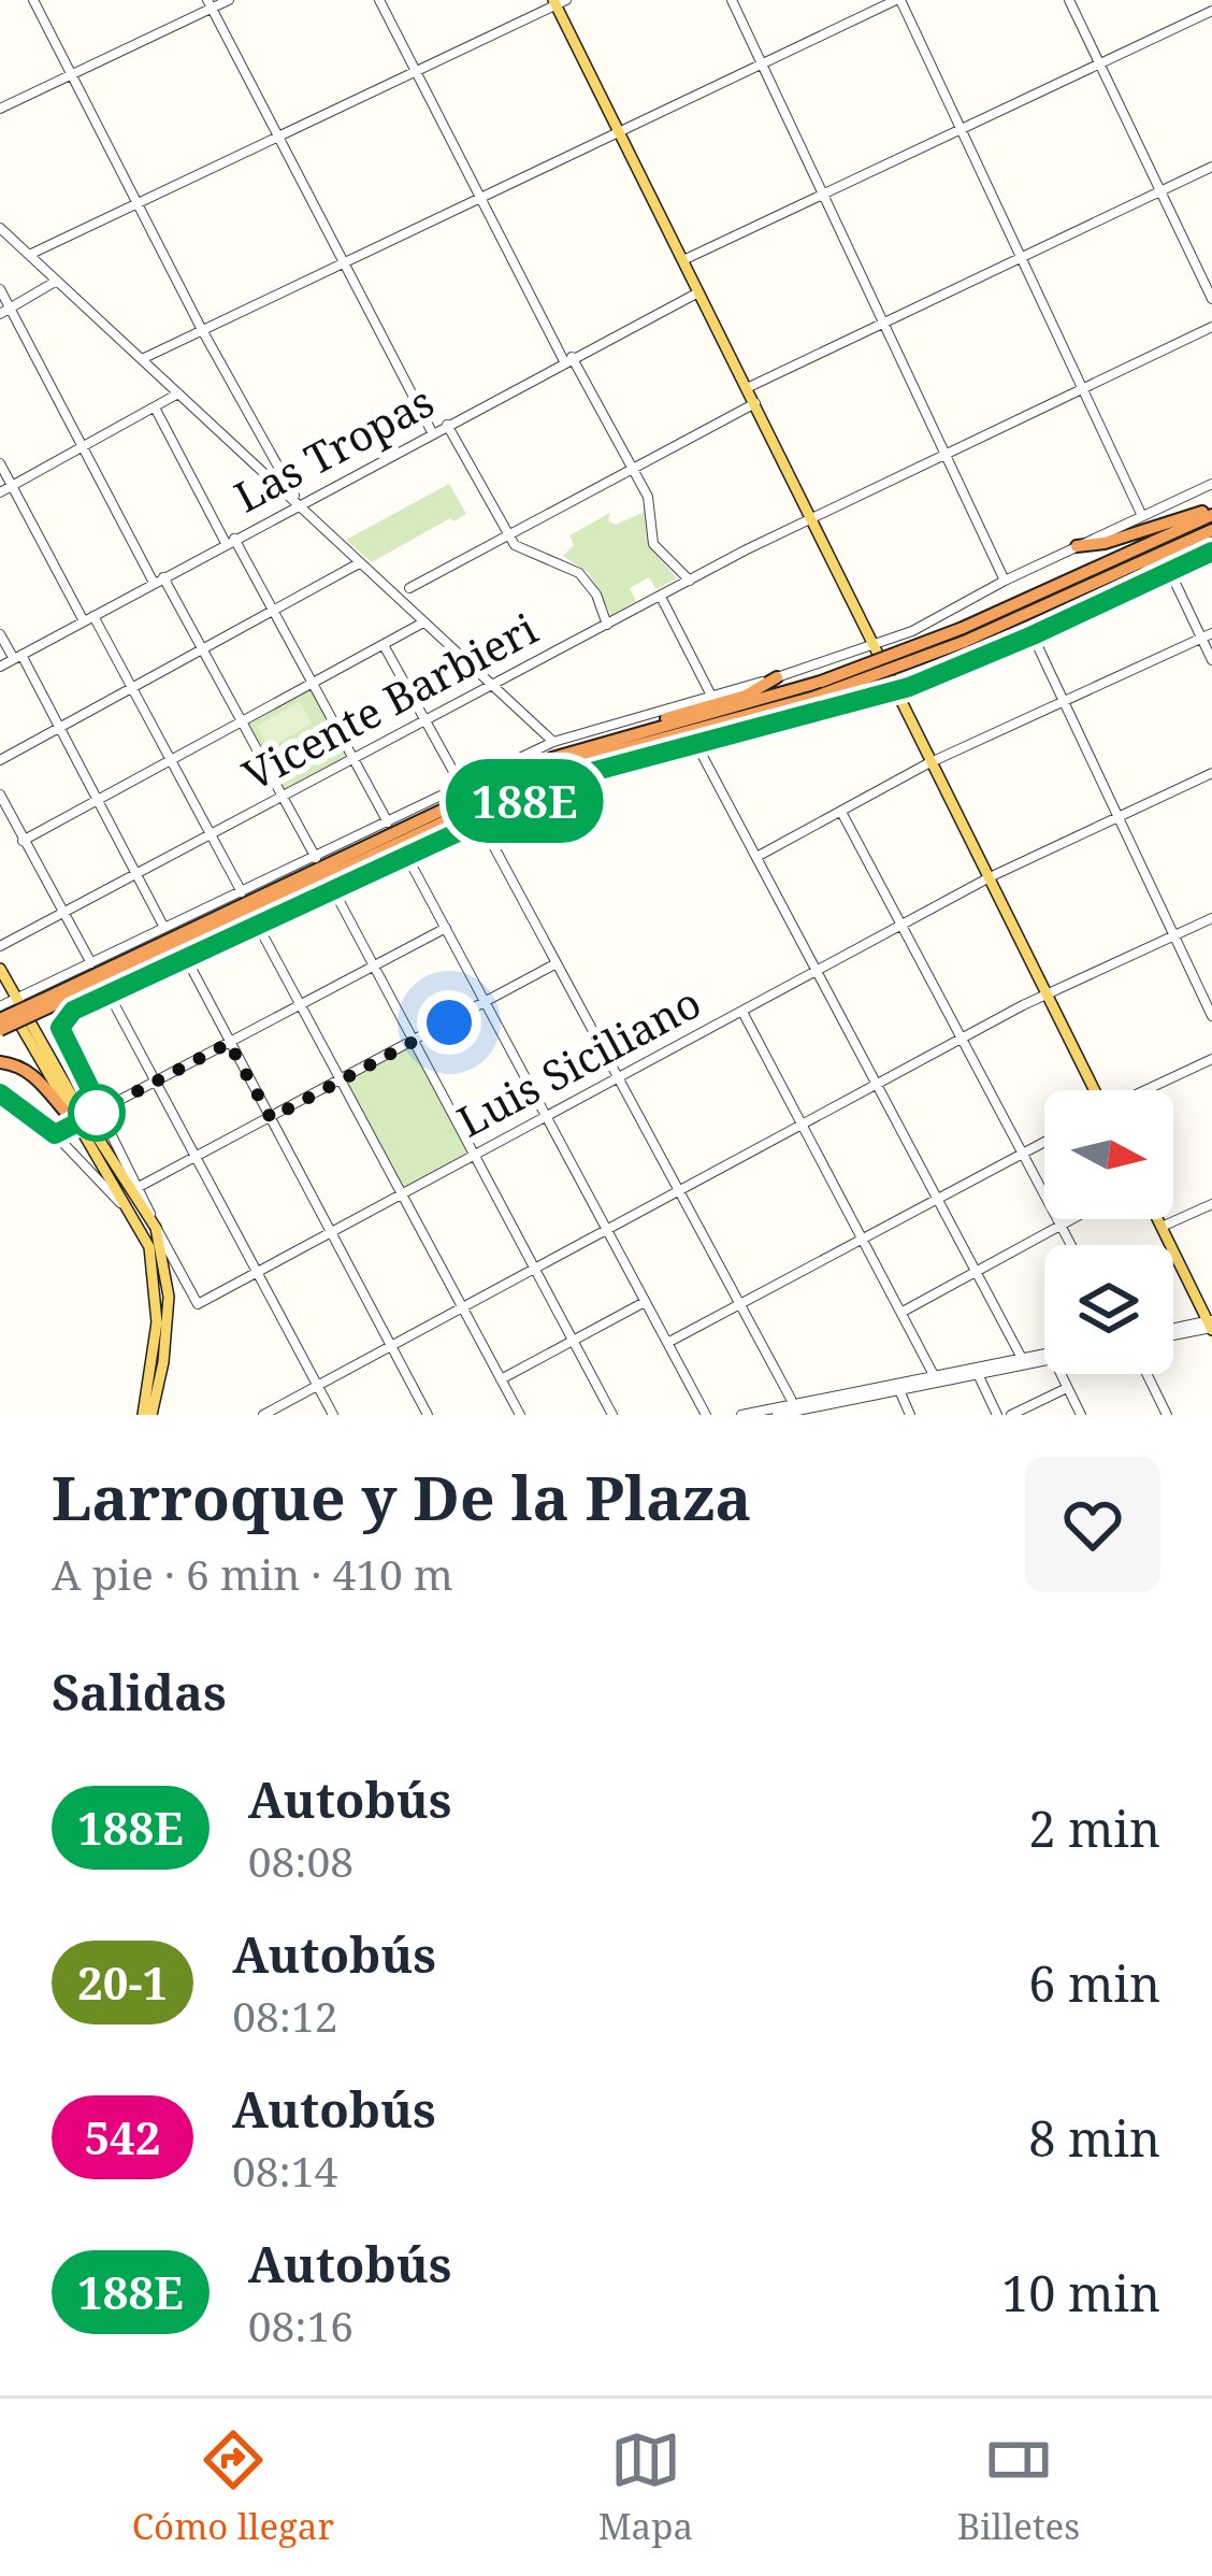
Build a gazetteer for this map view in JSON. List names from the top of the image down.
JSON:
{
  "streets": {
    "street": ["Las Tropas", "Vicente Barbieri", "Luis Siciliano"]
  },
  "lines": ["bus line 188E"],
  "north": "right",
  "page": {
    "on_map": "188E",
    "heading": [
      ["Larroque y De la Plaza", "A pie · 6 min · 410 m"],
      "Salidas"
    ],
    "list": [
      {
        "mark": "188E",
        "name": "Autobús",
        "note": "08:08",
        "value": "2 min"
      },
      {
        "mark": "20-1",
        "name": "Autobús",
        "note": "08:12",
        "value": "6 min"
      },
      {
        "mark": "542",
        "name": "Autobús",
        "note": "08:14",
        "value": "8 min"
      },
      {
        "mark": "188E",
        "name": "Autobús",
        "note": "08:16",
        "value": "10 min"
      }
    ],
    "tabs": ["Cómo llegar", "Mapa", "Billetes"]
  }
}
